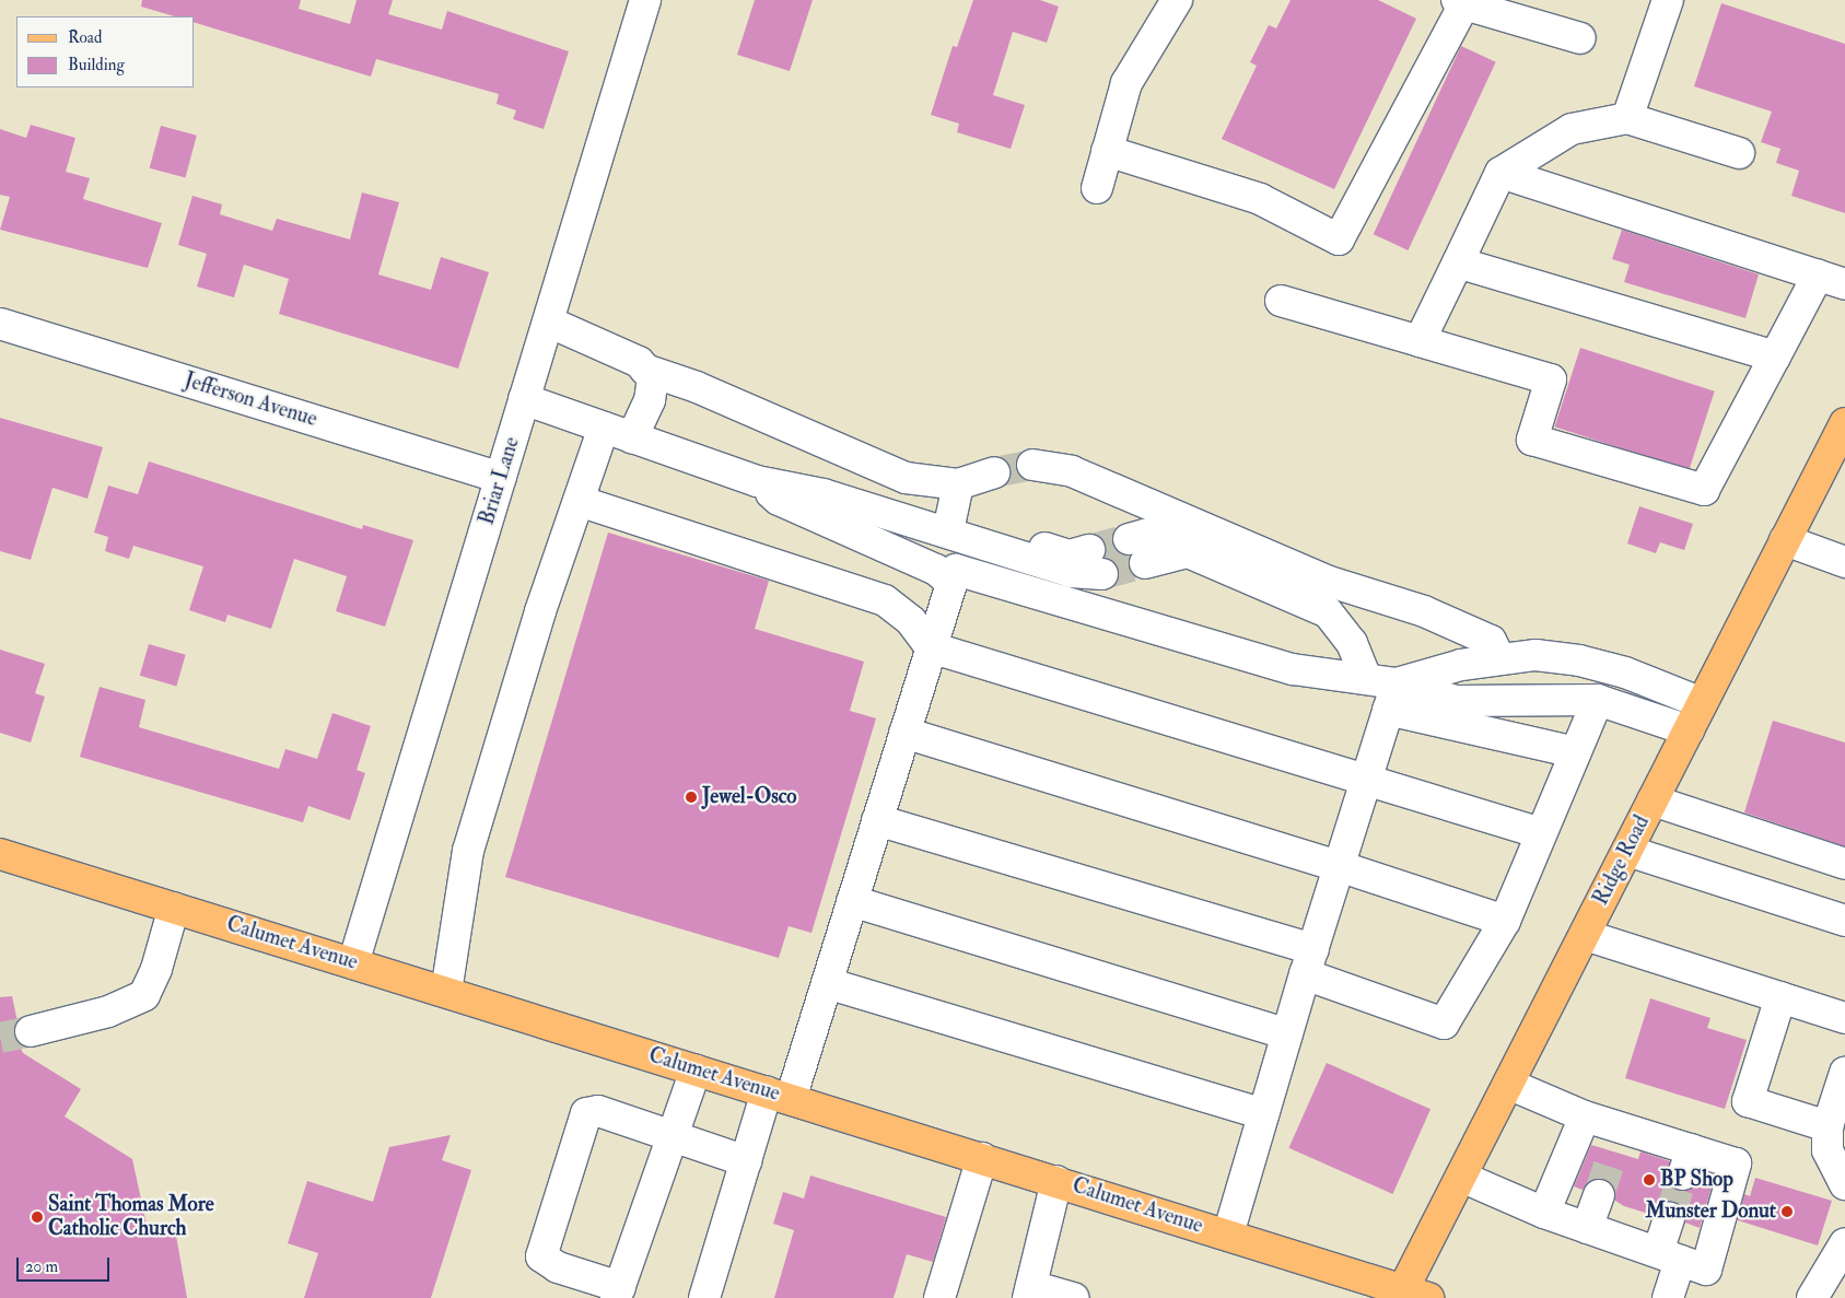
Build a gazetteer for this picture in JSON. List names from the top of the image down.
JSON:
{
  "streets": {
    "main road": ["Ridge Road", "Calumet Avenue"],
    "street": ["Jefferson Avenue", "Briar Lane"]
  },
  "crossings": [
    ["Jefferson Avenue", "Briar Lane"],
    ["Briar Lane", "Calumet Avenue"],
    ["Ridge Road", "Calumet Avenue"]
  ],
  "places": [
    "Jewel-Osco",
    "BP Shop",
    "Munster Donut",
    "Saint Thomas More Catholic Church"
  ],
  "legend": ["Road", "Building"],
  "scale_bar": "20 m"
}
